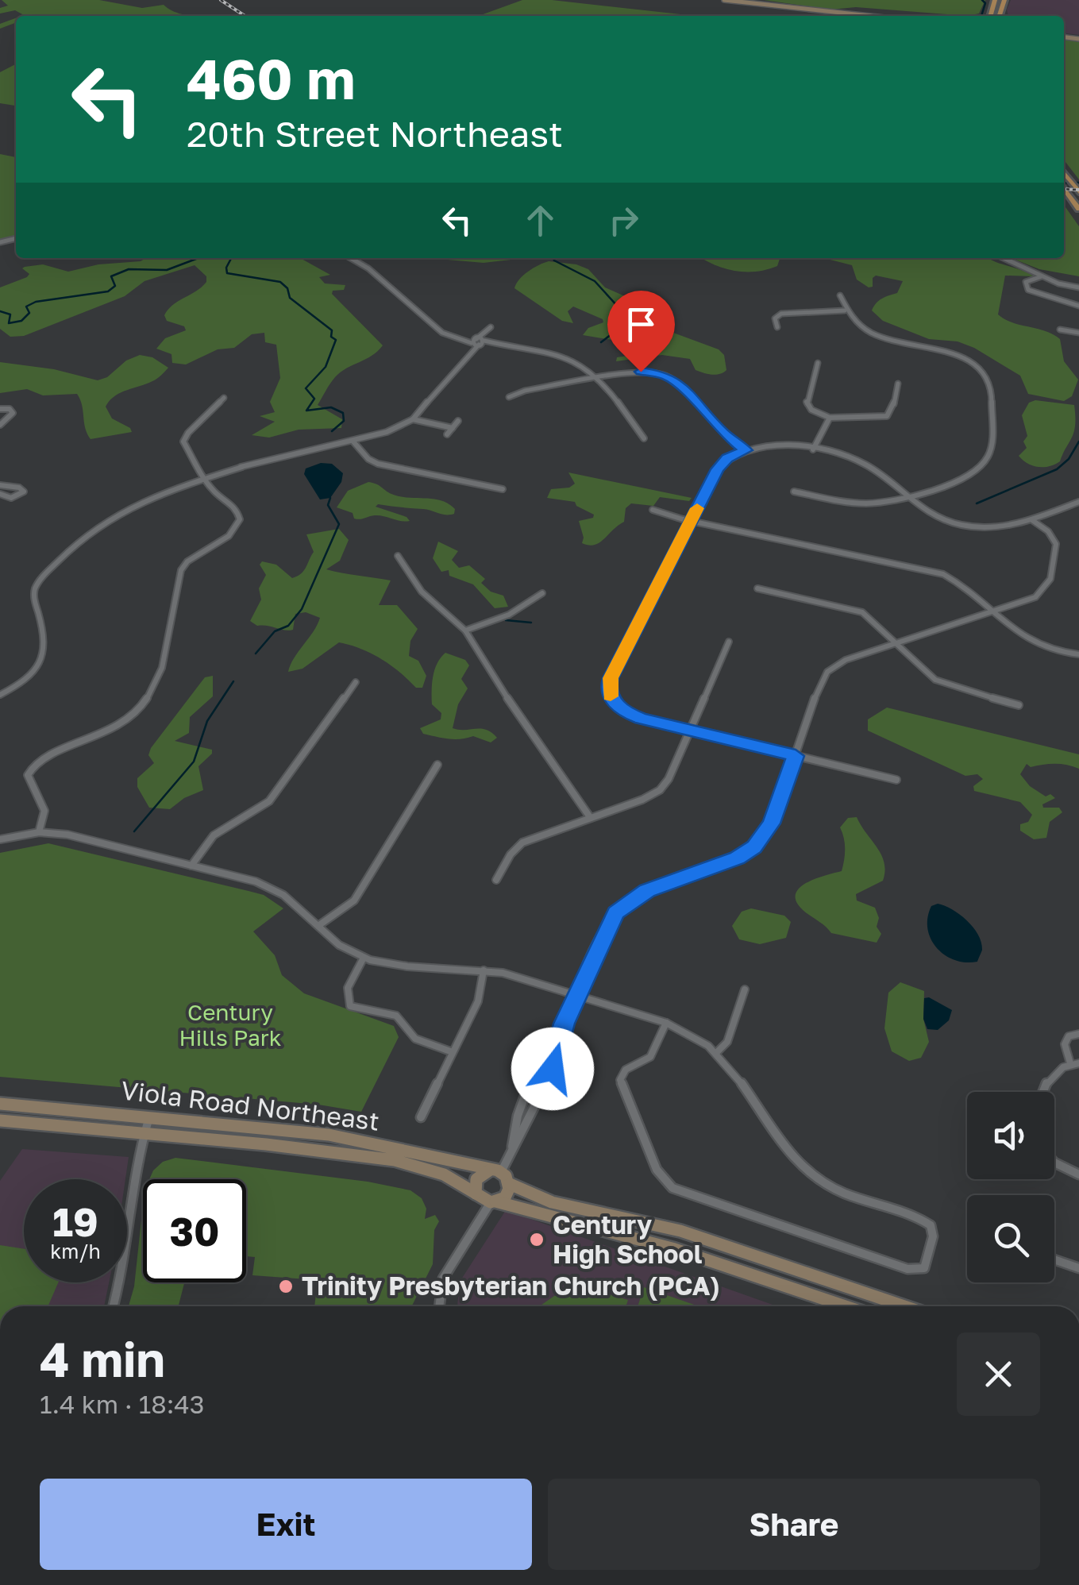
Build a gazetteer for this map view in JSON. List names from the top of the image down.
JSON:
{
  "streets": {
    "main road": ["Viola Road Northeast"]
  },
  "parks": ["Century Hills Park"],
  "places": ["Century High School", "Trinity Presbyterian Church (PCA)"],
  "page": {
    "turn": ["460 m", "20th Street Northeast"],
    "speed": "19 km/h",
    "limit": "30",
    "heading": ["4 min", "1.4 km · 18:43"],
    "buttons": ["Exit", "Share"]
  }
}
